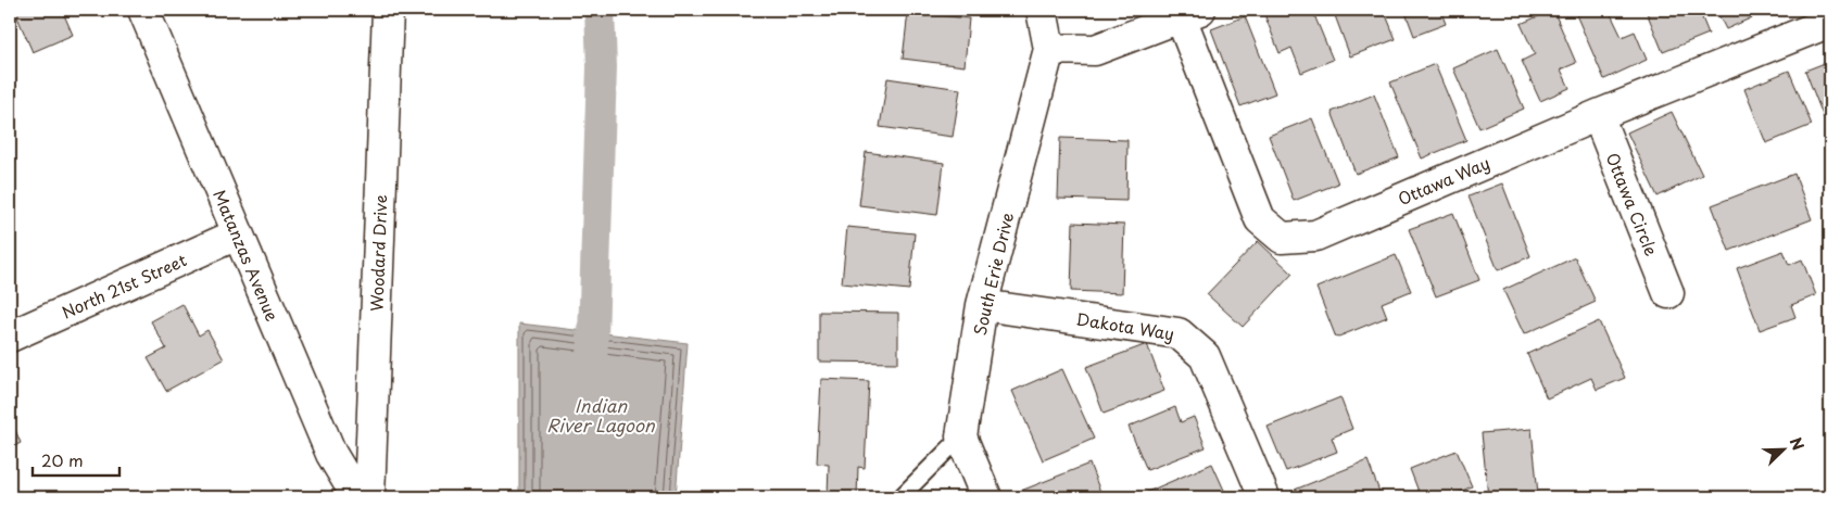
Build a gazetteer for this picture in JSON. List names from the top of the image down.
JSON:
{
  "streets": {
    "street": [
      "Ottawa Way",
      "Ottawa Circle",
      "Woodard Drive",
      "Matanzas Avenue",
      "South Erie Drive",
      "North 21st Street",
      "Dakota Way"
    ]
  },
  "crossings": [
    ["Ottawa Way", "Ottawa Circle"],
    ["Matanzas Avenue", "North 21st Street"],
    ["South Erie Drive", "Dakota Way"]
  ],
  "water": ["Indian River Lagoon"],
  "scale_bar": "20 m",
  "north": "top right"
}
